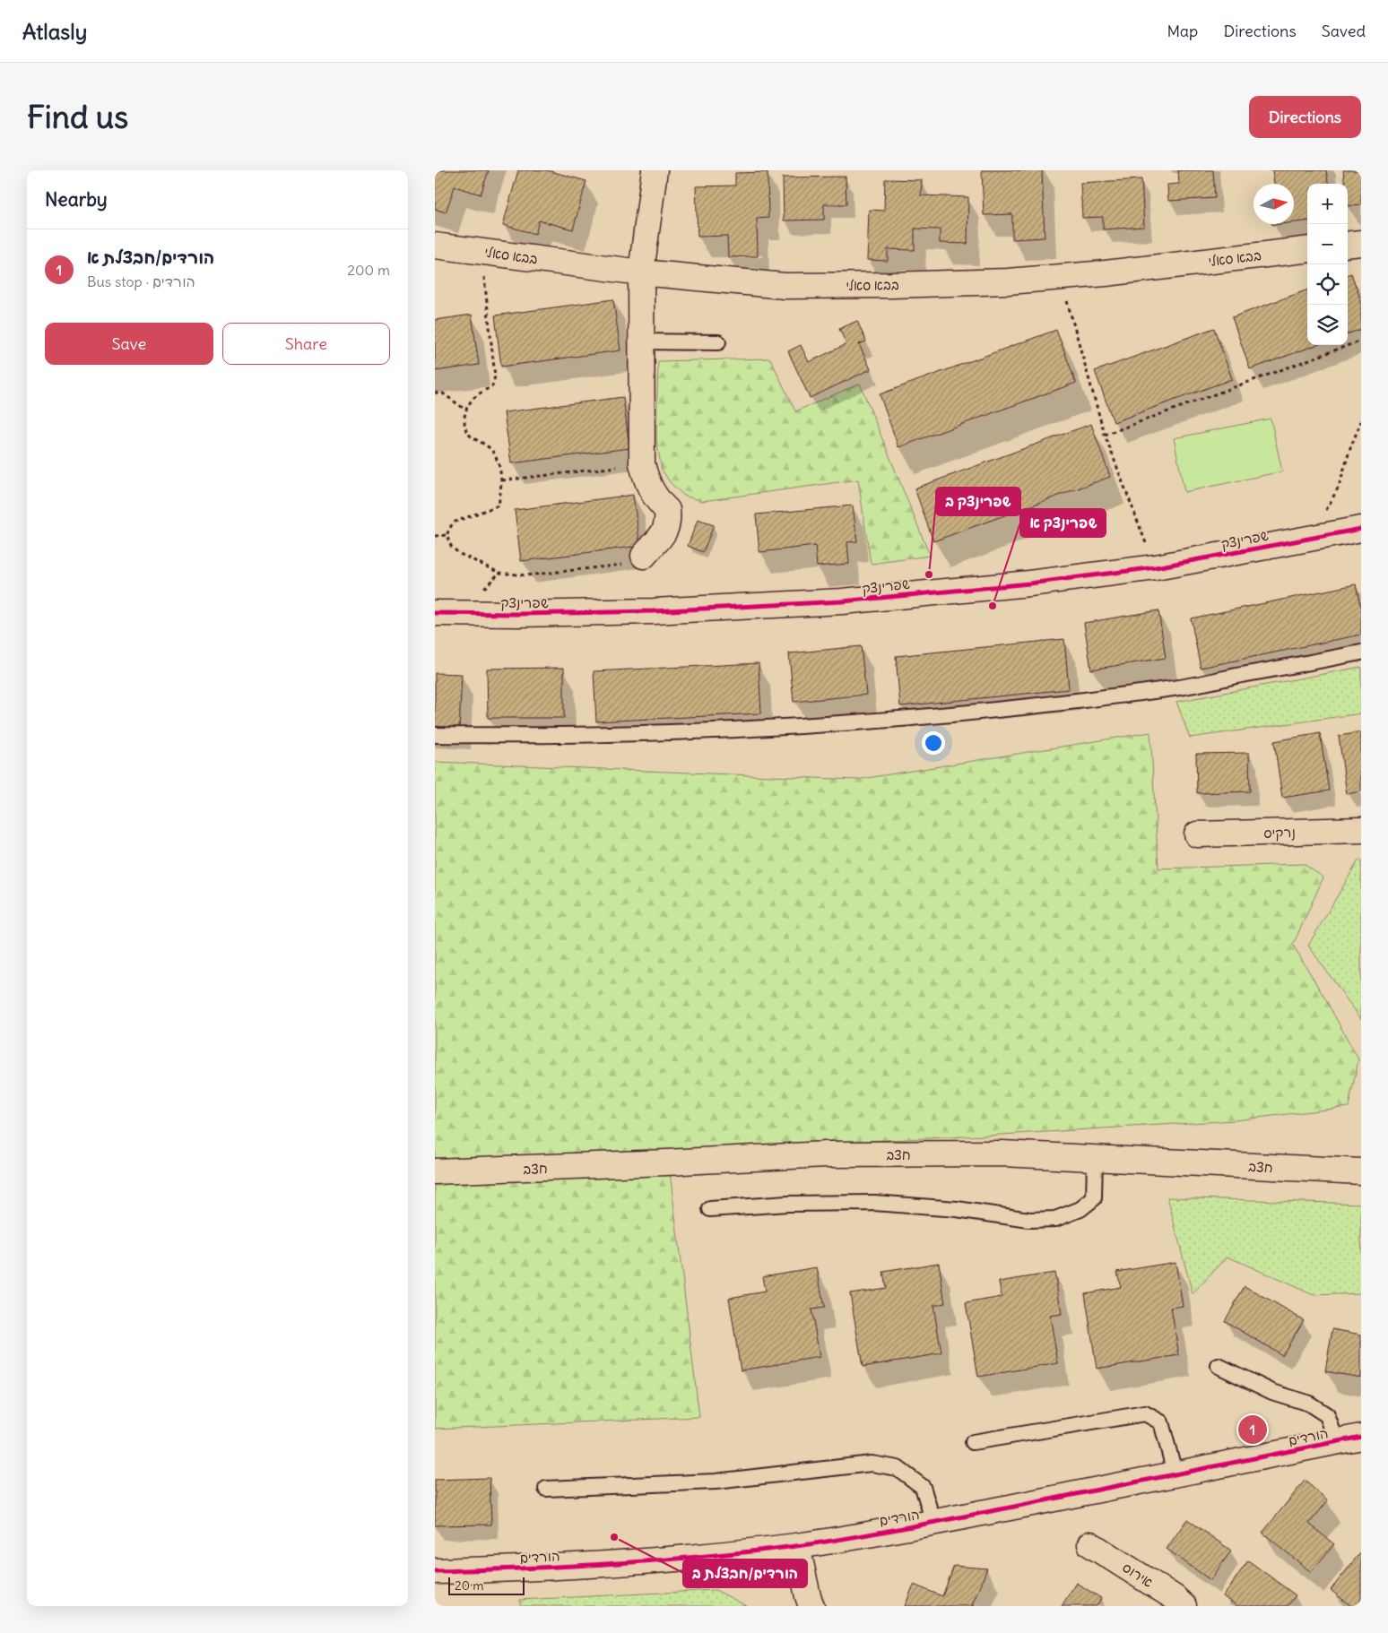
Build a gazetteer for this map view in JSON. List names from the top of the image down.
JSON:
{
  "streets": {
    "street": [
      "בבא סאלי",
      "שפרינצק",
      "נרקיס",
      "חצב",
      "הורדים",
      "אירוס"
    ]
  },
  "places": ["שפרינצק ב", "שפרינצק א", "הורדים/חבצלת ב"],
  "scale_bar": "20 m",
  "north": "right",
  "page": {
    "header": "Atlasly",
    "nav": ["Map", "Directions", "Saved"],
    "buttons": [
      "Directions",
      ["Save", "Share"]
    ],
    "title": "Find us",
    "heading": "Nearby",
    "map_buttons": ["+", "−"],
    "list": [
      {
        "mark": "1",
        "name": "הורדים/חבצלת א",
        "note": "Bus stop · הורדים",
        "value": "200 m"
      }
    ],
    "pins": "1",
    "scale": "20 m"
  }
}
